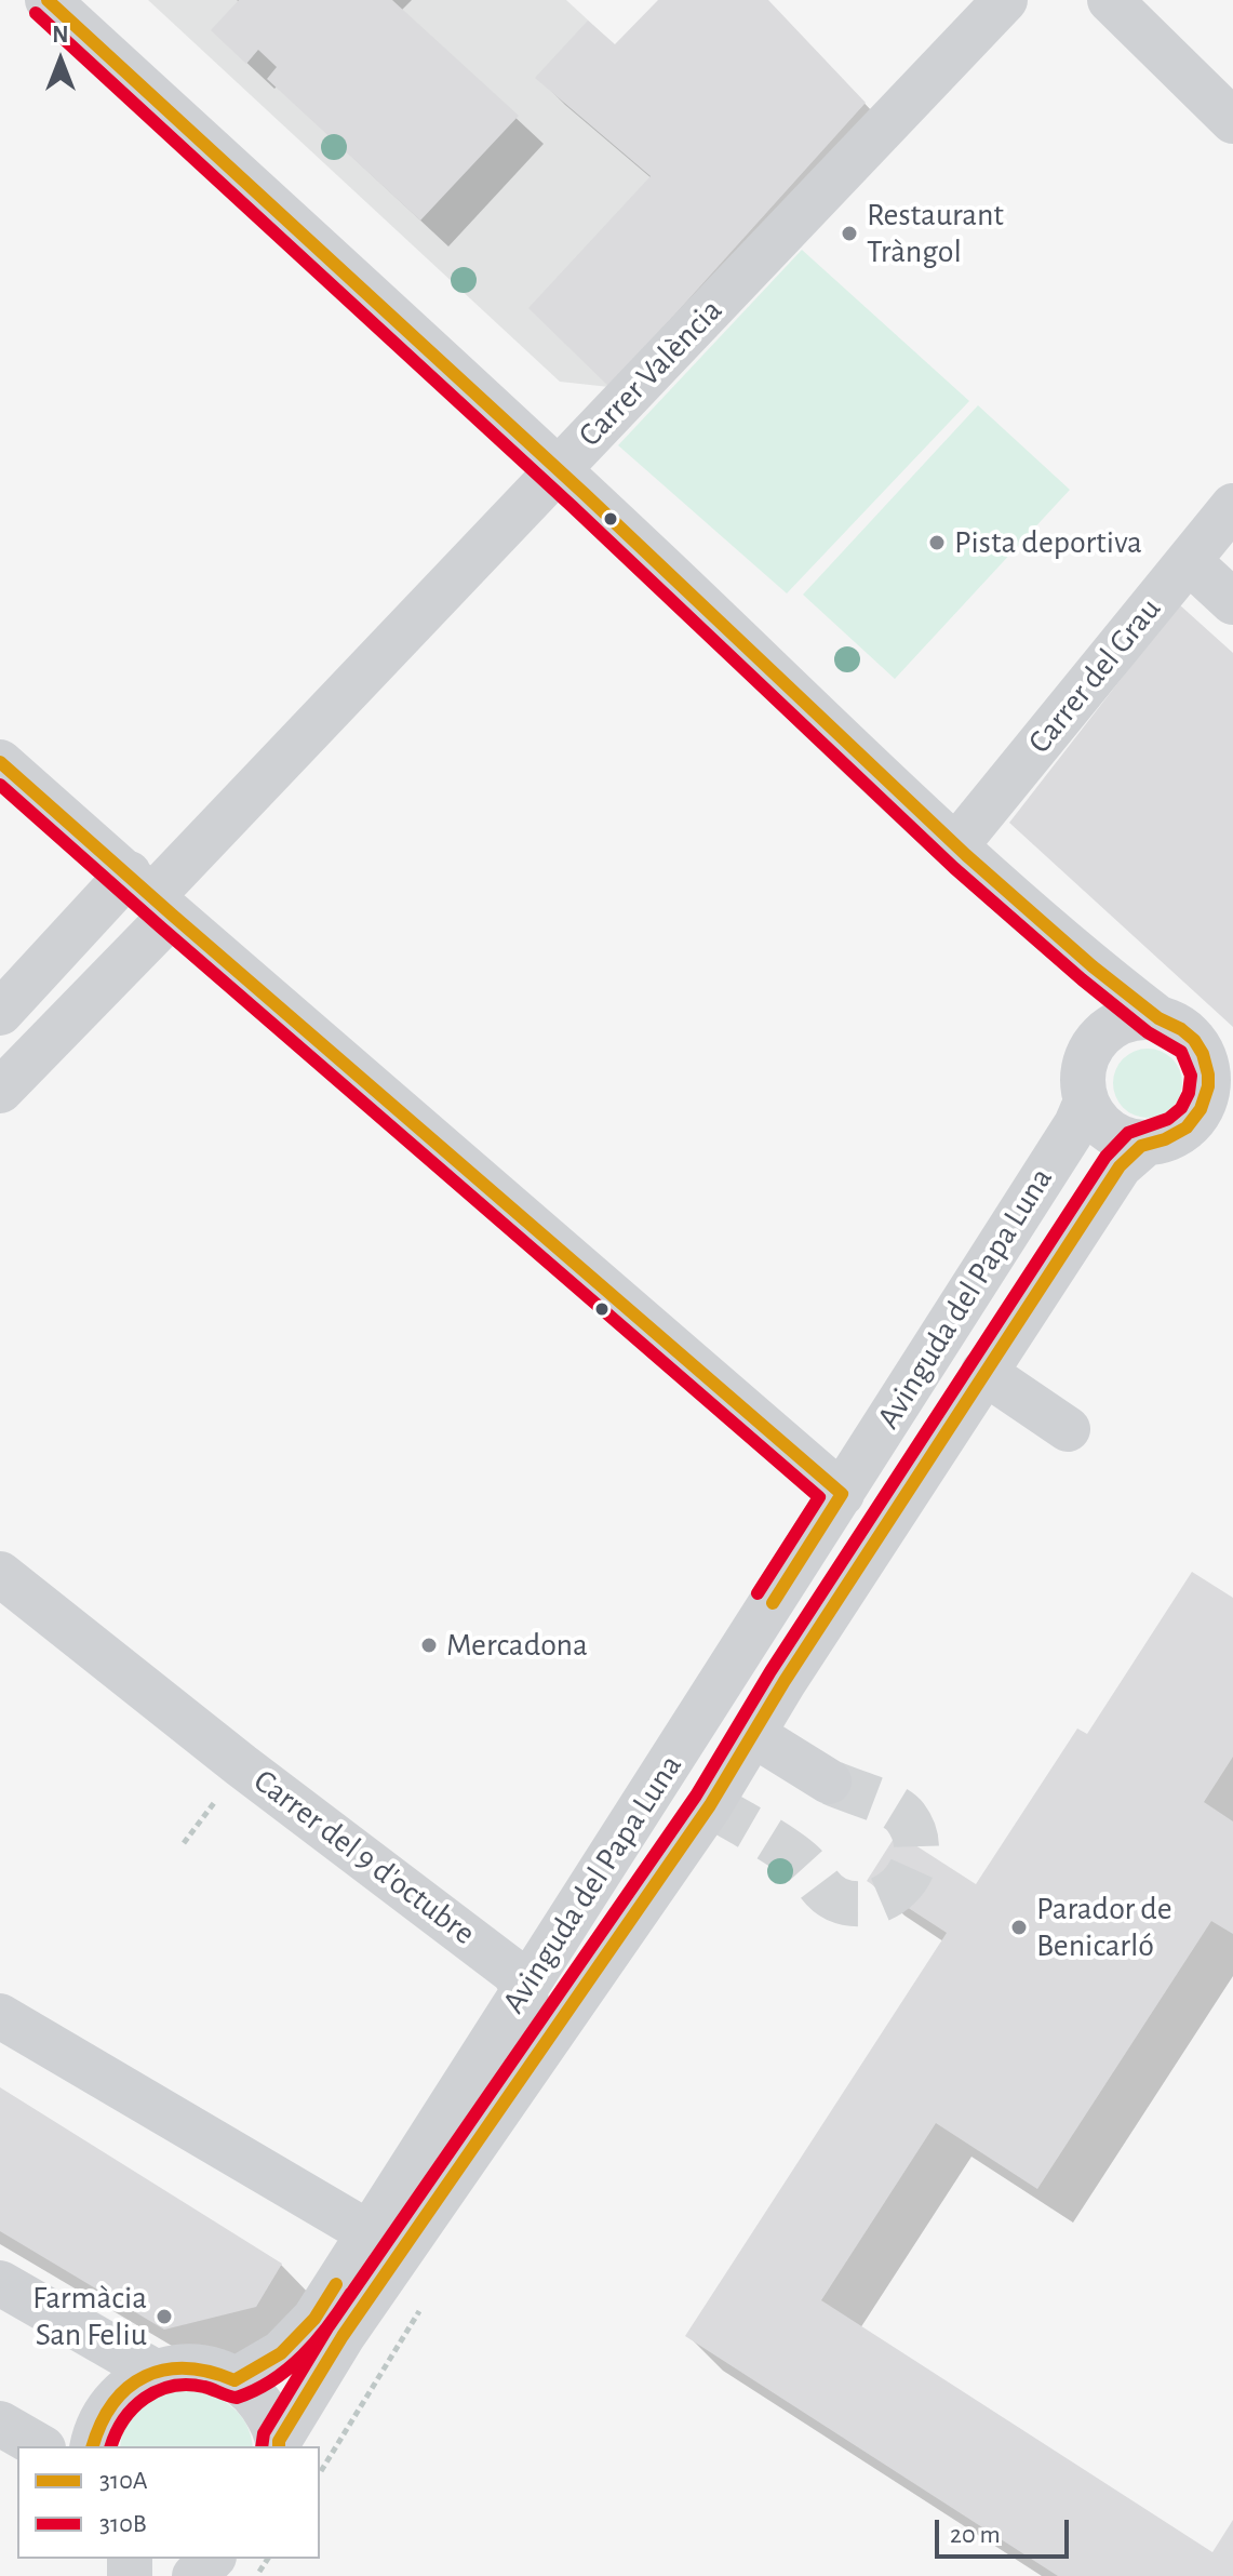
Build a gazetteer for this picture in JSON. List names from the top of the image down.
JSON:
{
  "streets": {
    "street": [
      "Carrer València",
      "Carrer del Grau",
      "Avinguda del Papa Luna",
      "Carrer del 9 d'octubre"
    ]
  },
  "crossings": [
    ["Avinguda del Papa Luna", "Carrer del 9 d'octubre"]
  ],
  "places": [
    "Restaurant Tràngol",
    "Pista deportiva",
    "Mercadona",
    "Parador de Benicarló",
    "Farmàcia San Feliu"
  ],
  "lines": ["transit line 310A", "transit line 310B"],
  "legend": ["310A", "310B"],
  "scale_bar": "20 m",
  "north": "top"
}
